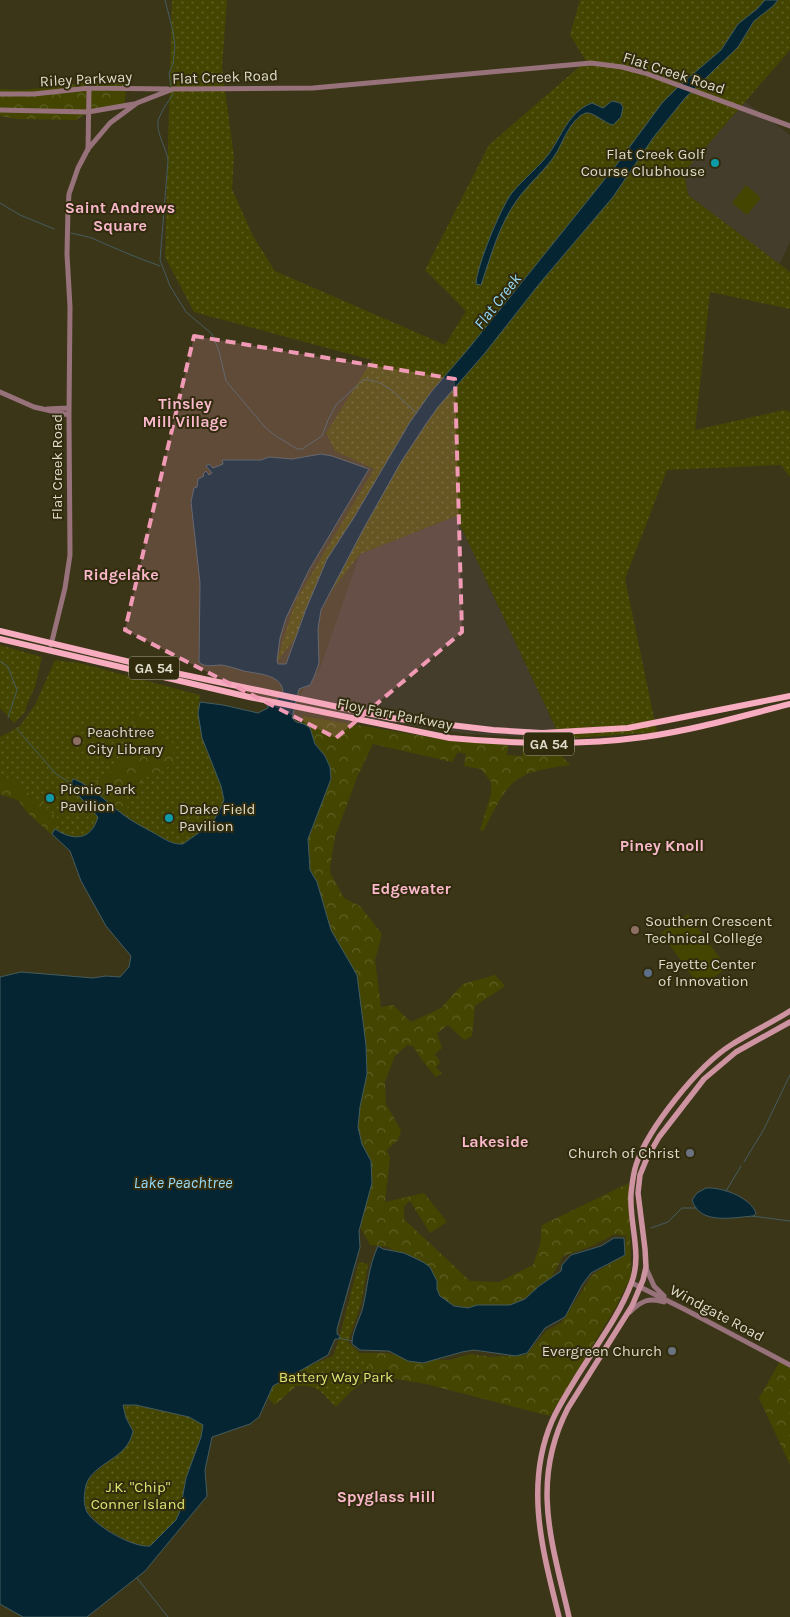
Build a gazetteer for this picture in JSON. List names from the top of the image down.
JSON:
{
  "streets": {
    "main road": ["GA 54", "Floy Farr Parkway"],
    "street": ["Flat Creek Road", "Riley Parkway", "Windgate Road"]
  },
  "crossings": [
    ["Flat Creek Road", "Riley Parkway"],
    ["Flat Creek Road", "Floy Farr Parkway"]
  ],
  "districts": [
    "Saint Andrews Square",
    "Tinsley Mill Village",
    "Ridgelake",
    "Piney Knoll",
    "Edgewater",
    "Lakeside",
    "Spyglass Hill"
  ],
  "water": ["Flat Creek", "Lake Peachtree"],
  "parks": ["Battery Way Park", "J.K. \"Chip\" Conner Island"],
  "places": [
    "Flat Creek Golf Course Clubhouse",
    "Peachtree City Library",
    "Picnic Park Pavilion",
    "Drake Field Pavilion",
    "Southern Crescent Technical College",
    "Fayette Center of Innovation",
    "Church of Christ",
    "Evergreen Church"
  ]
}
